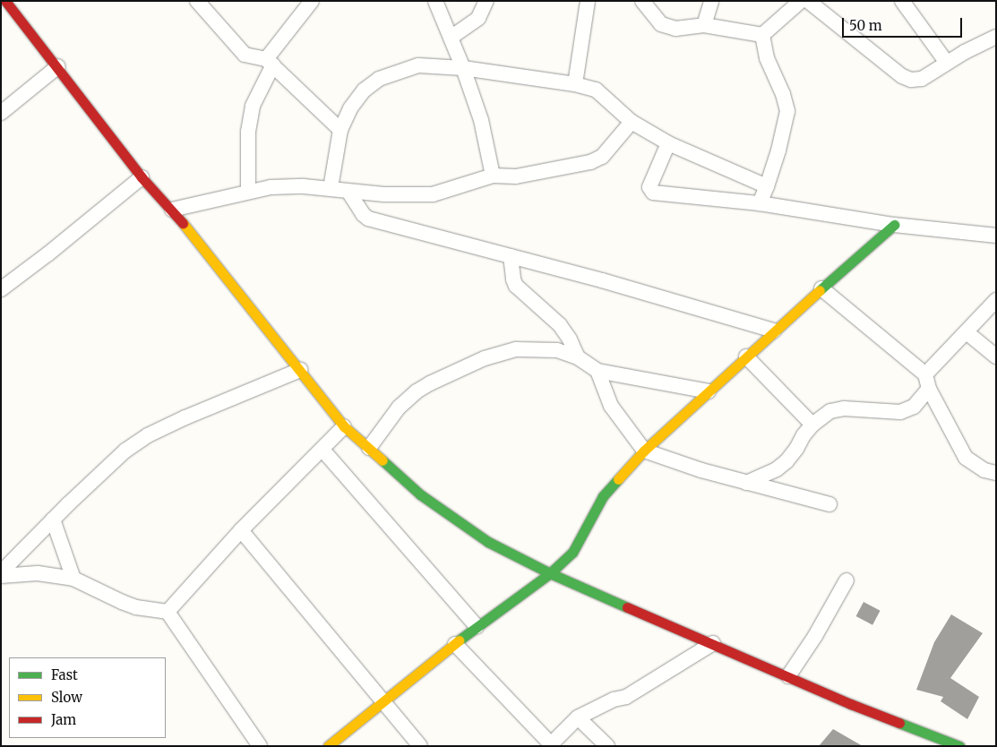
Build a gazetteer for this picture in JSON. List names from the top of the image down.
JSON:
{
  "legend": ["Fast", "Slow", "Jam"],
  "scale_bar": "50 m"
}
